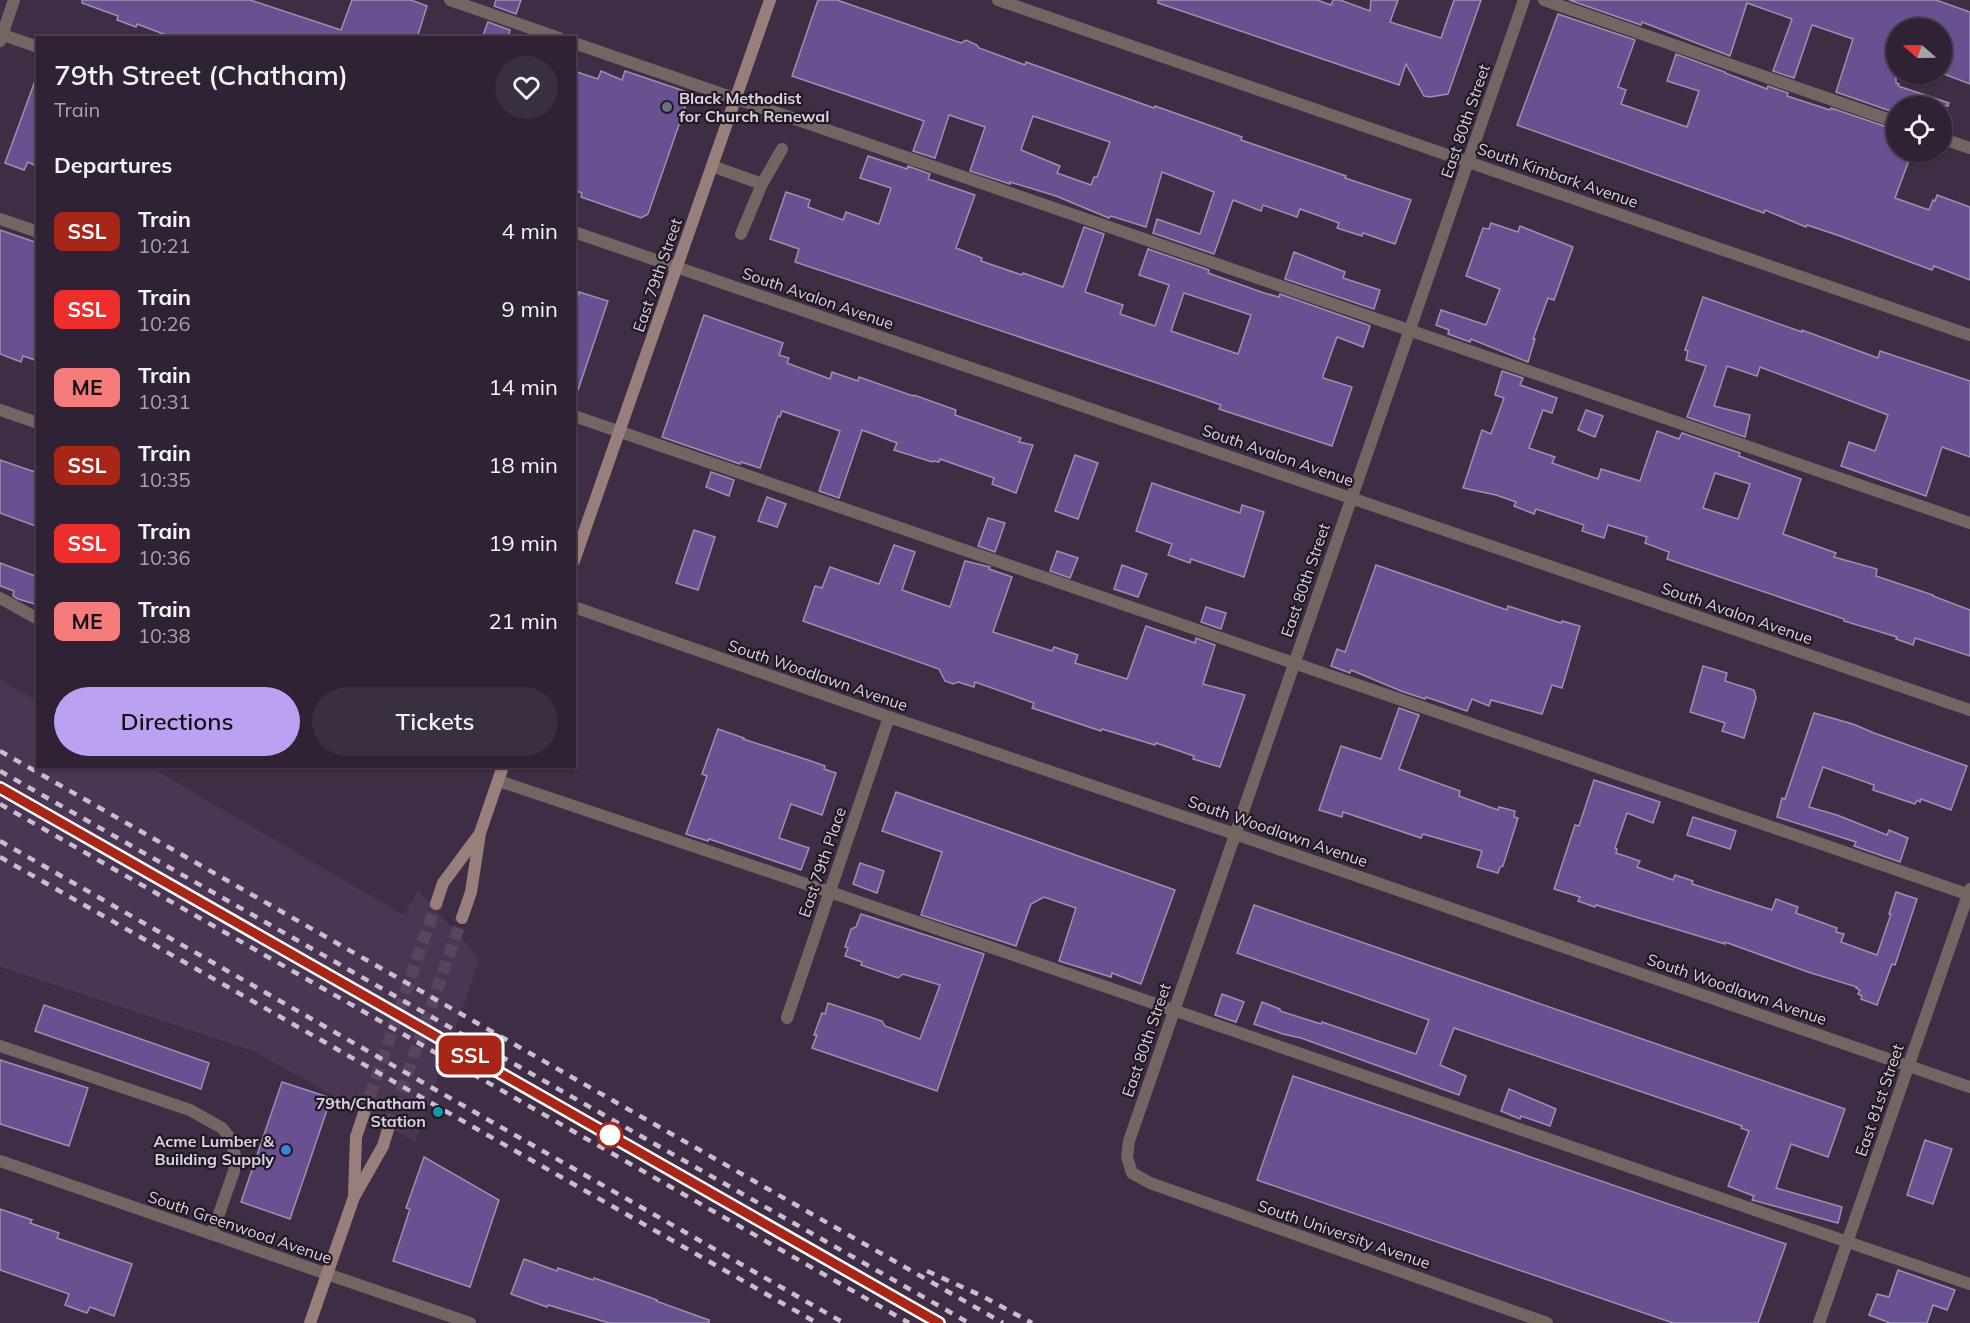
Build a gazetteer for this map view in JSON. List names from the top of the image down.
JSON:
{
  "streets": {
    "main road": ["East 79th Street"],
    "street": [
      "East 80th Street",
      "South Kimbark Avenue",
      "South Avalon Avenue",
      "South Woodlawn Avenue",
      "East 79th Place",
      "East 81st Street",
      "South Greenwood Avenue",
      "South University Avenue"
    ]
  },
  "crossings": [
    ["East 80th Street", "South Kimbark Avenue"],
    ["East 80th Street", "South Avalon Avenue"],
    ["East 80th Street", "South Woodlawn Avenue"],
    ["East 80th Street", "South University Avenue"],
    ["East 79th Street", "South Avalon Avenue"],
    ["South Woodlawn Avenue", "East 79th Place"],
    ["South Woodlawn Avenue", "East 81st Street"]
  ],
  "places": ["Black Methodist for Church Renewal", "79th/Chatham Station", "Acme Lumber & Building Supply"],
  "north": "left",
  "page": {
    "on_map": "SSL",
    "heading": [
      ["79th Street (Chatham)", "Train"],
      "Departures"
    ],
    "list": [
      {
        "mark": "SSL",
        "name": "Train",
        "note": "10:21",
        "value": "4 min"
      },
      {
        "mark": "SSL",
        "name": "Train",
        "note": "10:26",
        "value": "9 min"
      },
      {
        "mark": "ME",
        "name": "Train",
        "note": "10:31",
        "value": "14 min"
      },
      {
        "mark": "SSL",
        "name": "Train",
        "note": "10:35",
        "value": "18 min"
      },
      {
        "mark": "SSL",
        "name": "Train",
        "note": "10:36",
        "value": "19 min"
      },
      {
        "mark": "ME",
        "name": "Train",
        "note": "10:38",
        "value": "21 min"
      }
    ],
    "buttons": ["Directions", "Tickets"]
  }
}
